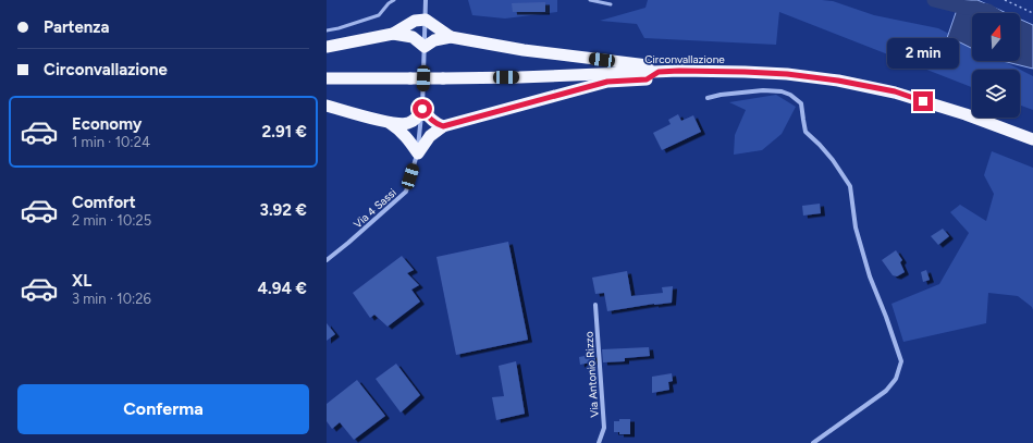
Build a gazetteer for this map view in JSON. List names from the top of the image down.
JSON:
{
  "streets": {
    "highway": ["Circonvallazione"],
    "street": ["Via 4 Sassi", "Via Antonio Rizzo"]
  },
  "north": "top",
  "page": {
    "banner": ["Partenza", "Circonvallazione"],
    "bubble": "2 min",
    "list": [
      {
        "name": "Economy",
        "note": "1 min · 10:24",
        "value": "2.91 €"
      },
      {
        "name": "Comfort",
        "note": "2 min · 10:25",
        "value": "3.92 €"
      },
      {
        "name": "XL",
        "note": "3 min · 10:26",
        "value": "4.94 €"
      }
    ],
    "buttons": "Conferma"
  }
}
